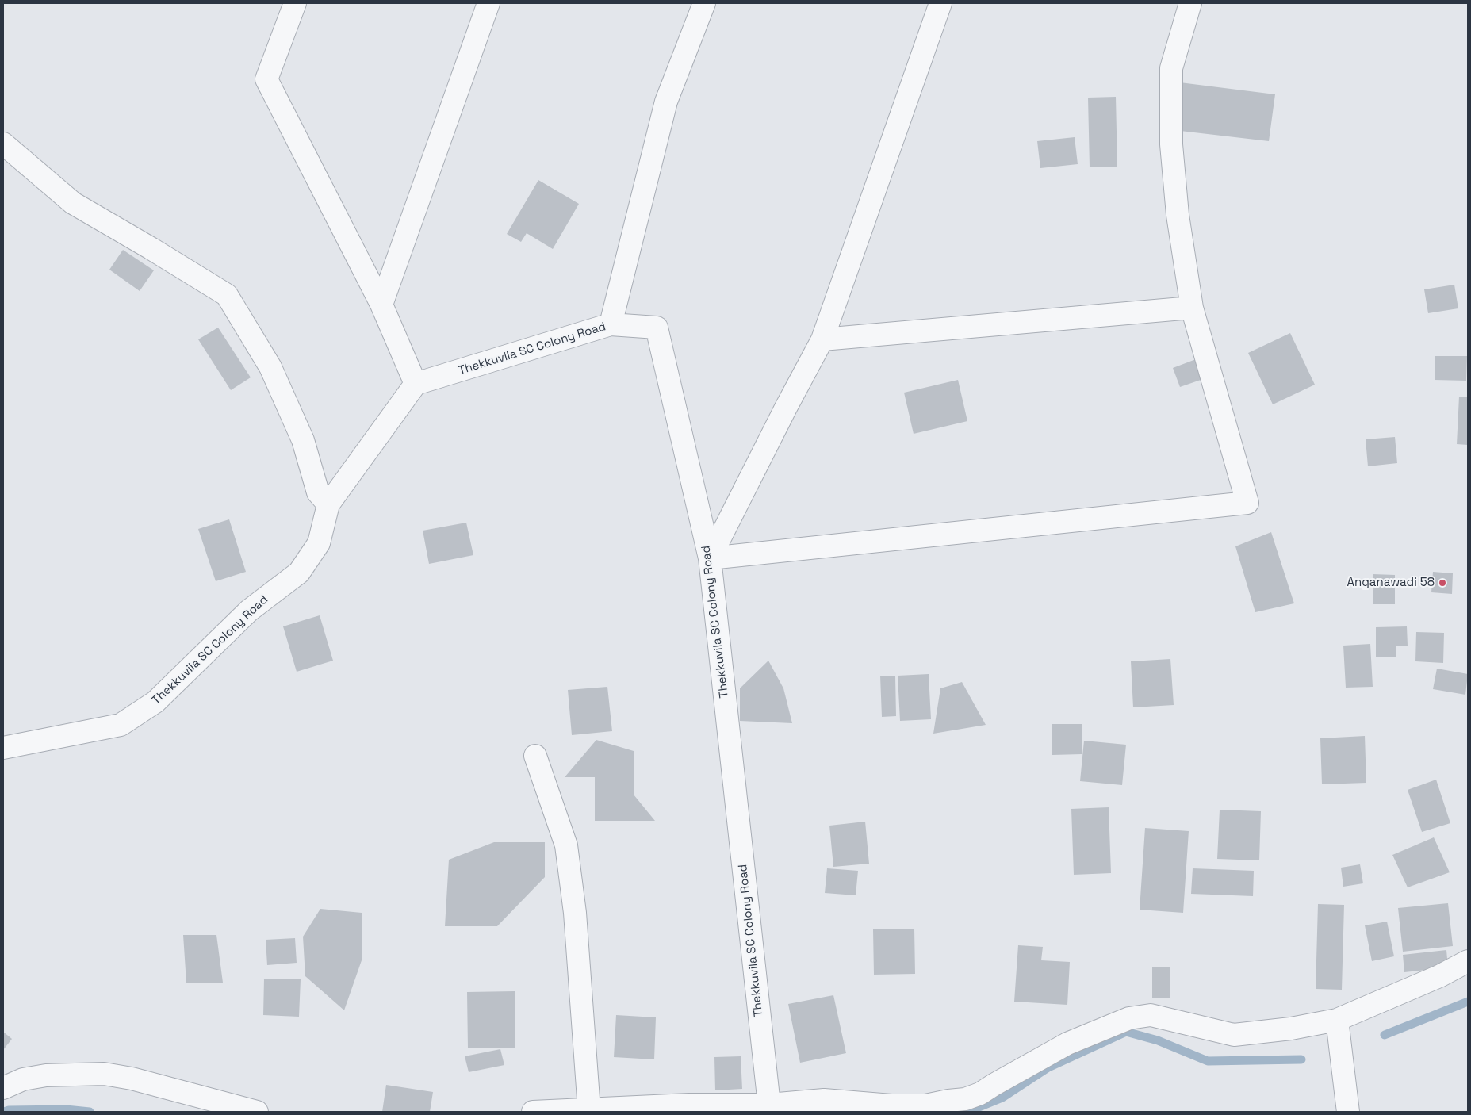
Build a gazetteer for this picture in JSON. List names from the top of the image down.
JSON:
{
  "streets": {
    "street": ["Thekkuvila SC Colony Road"]
  },
  "places": ["Anganawadi 58"]
}
